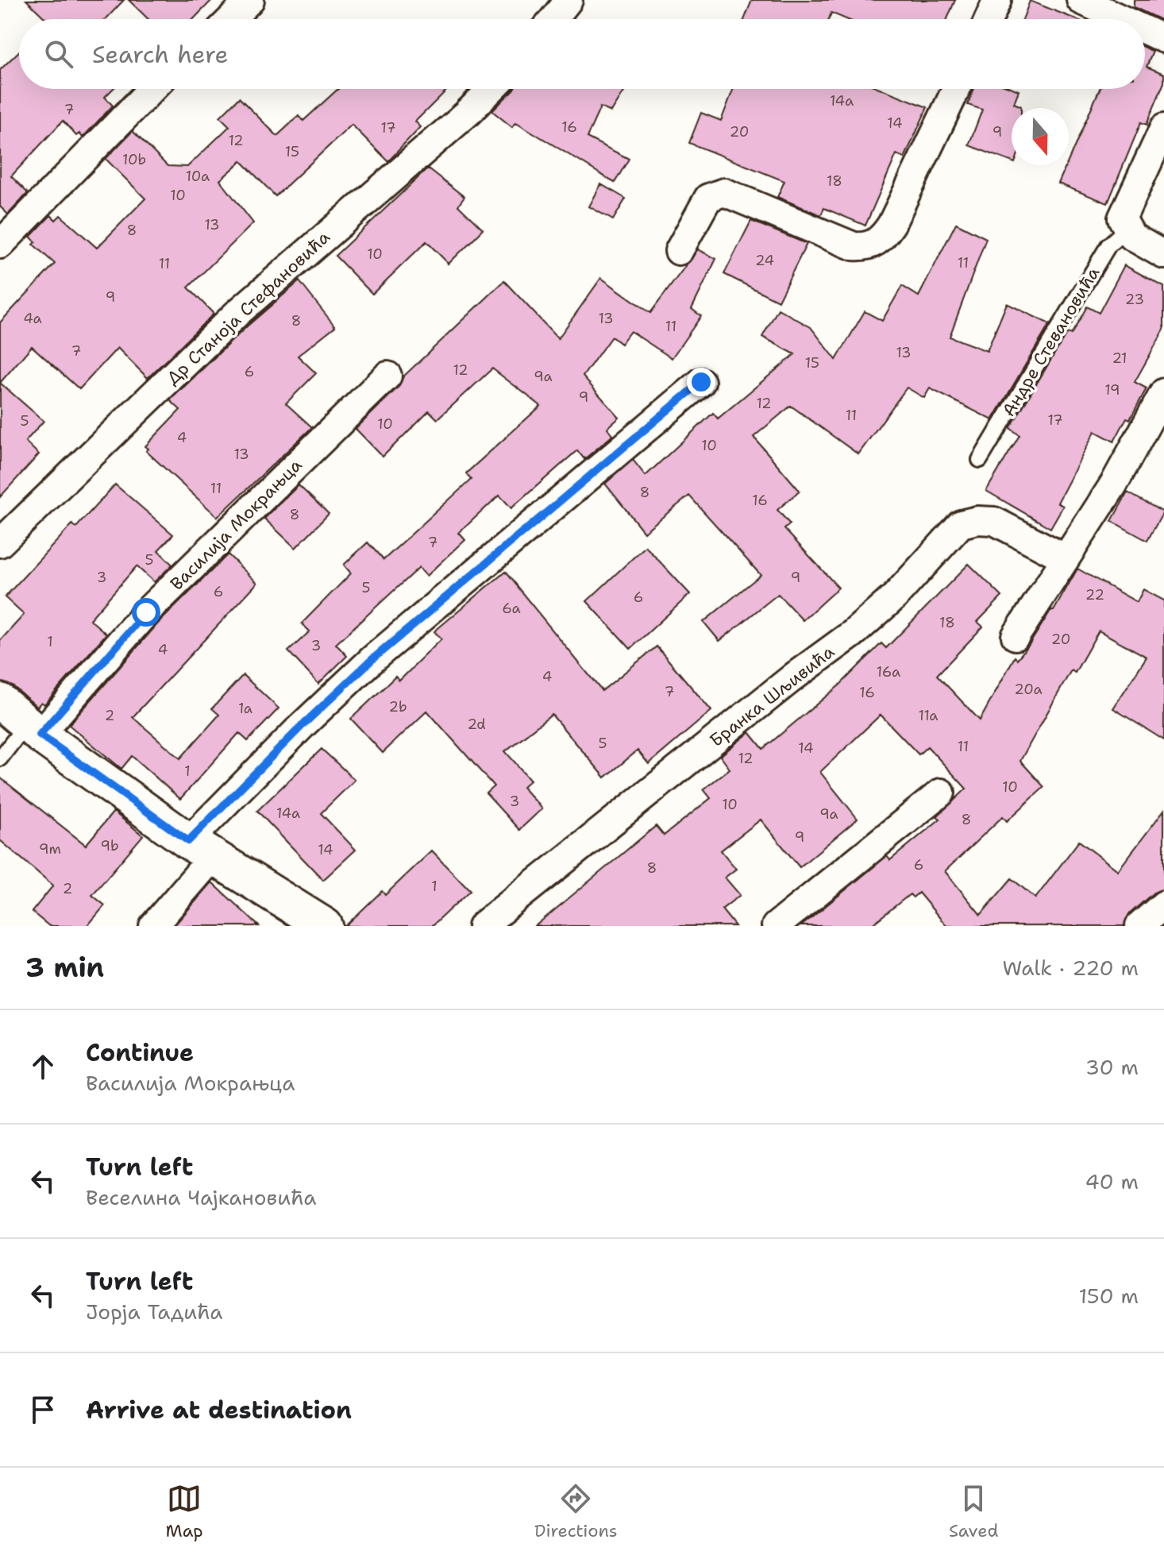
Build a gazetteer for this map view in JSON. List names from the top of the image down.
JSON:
{
  "streets": {
    "street": ["Др Станоја Стефановића", "Василија Мокрањца", "Бранка Шљивића"],
    "lane": ["Андре Стевановића"]
  },
  "house_numbers": [
    "14a",
    "7",
    "14",
    "16",
    "17",
    "20",
    "9",
    "12",
    "15",
    "10b",
    "10a",
    "18",
    "10",
    "13",
    "8",
    "10",
    "24",
    "11",
    "11",
    "9",
    "23",
    "4a",
    "13",
    "8",
    "11",
    "7",
    "13",
    "21",
    "15",
    "12",
    "6",
    "9a",
    "19",
    "9",
    "12",
    "11",
    "17",
    "5",
    "10",
    "4",
    "10",
    "13",
    "11",
    "8",
    "16",
    "8",
    "7",
    "5",
    "3",
    "9",
    "5",
    "6",
    "22",
    "6",
    "6a",
    "18",
    "20",
    "1",
    "3",
    "4",
    "16a",
    "4",
    "20a",
    "7",
    "16",
    "2b",
    "1a",
    "2",
    "11a",
    "2d",
    "5",
    "11",
    "14",
    "12",
    "1",
    "10",
    "3",
    "10",
    "14a",
    "9a",
    "8",
    "9",
    "9b",
    "9m",
    "14",
    "6",
    "8",
    "1",
    "2"
  ],
  "north": "bottom",
  "page": {
    "search": "Search here",
    "heading": ["3 min", "Walk · 220 m"],
    "list": [
      ["Continue", "Василија Мокрањца", "30 m"],
      ["Turn left", "Веселина Чајкановића", "40 m"],
      ["Turn left", "Јорја Тадића", "150 m"],
      "Arrive at destination"
    ],
    "nav": ["Map", "Directions", "Saved"]
  }
}
